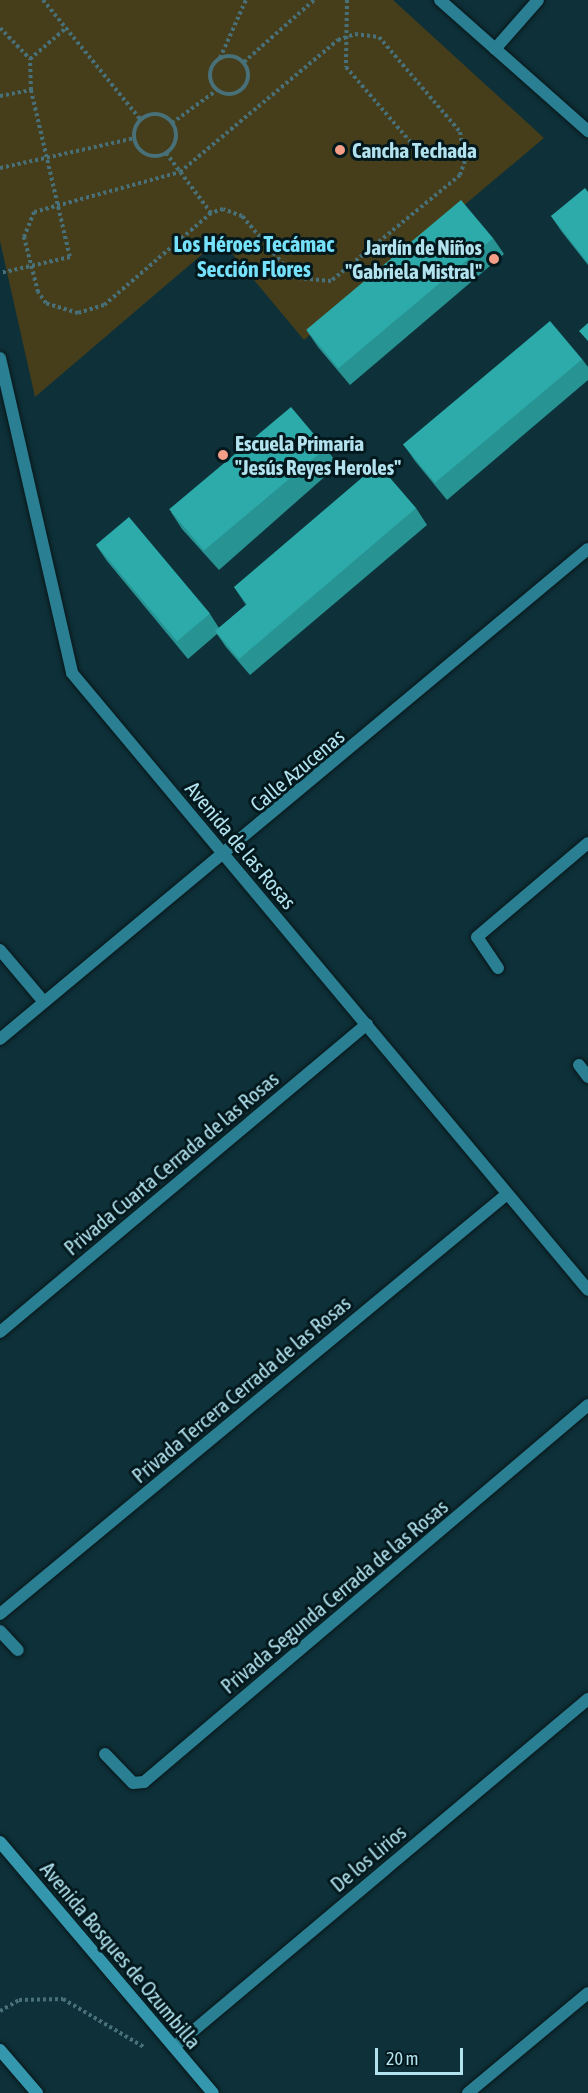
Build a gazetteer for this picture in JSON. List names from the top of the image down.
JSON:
{
  "streets": {
    "main road": ["Avenida Bosques de Ozumbilla"],
    "street": [
      "Calle Azucenas",
      "Avenida de las Rosas",
      "Privada Cuarta Cerrada de las Rosas",
      "Privada Tercera Cerrada de las Rosas",
      "Privada Segunda Cerrada de las Rosas",
      "De los Lirios"
    ]
  },
  "crossings": [
    ["Calle Azucenas", "Avenida de las Rosas"],
    ["Avenida de las Rosas", "Privada Cuarta Cerrada de las Rosas"],
    ["Avenida de las Rosas", "Privada Tercera Cerrada de las Rosas"],
    ["De los Lirios", "Avenida Bosques de Ozumbilla"]
  ],
  "districts": ["Los Héroes Tecámac Sección Flores"],
  "places": ["Cancha Techada", "Jardín de Niños \"Gabriela Mistral\"", "Escuela Primaria \"Jesús Reyes Heroles\""],
  "scale_bar": "20 m"
}
